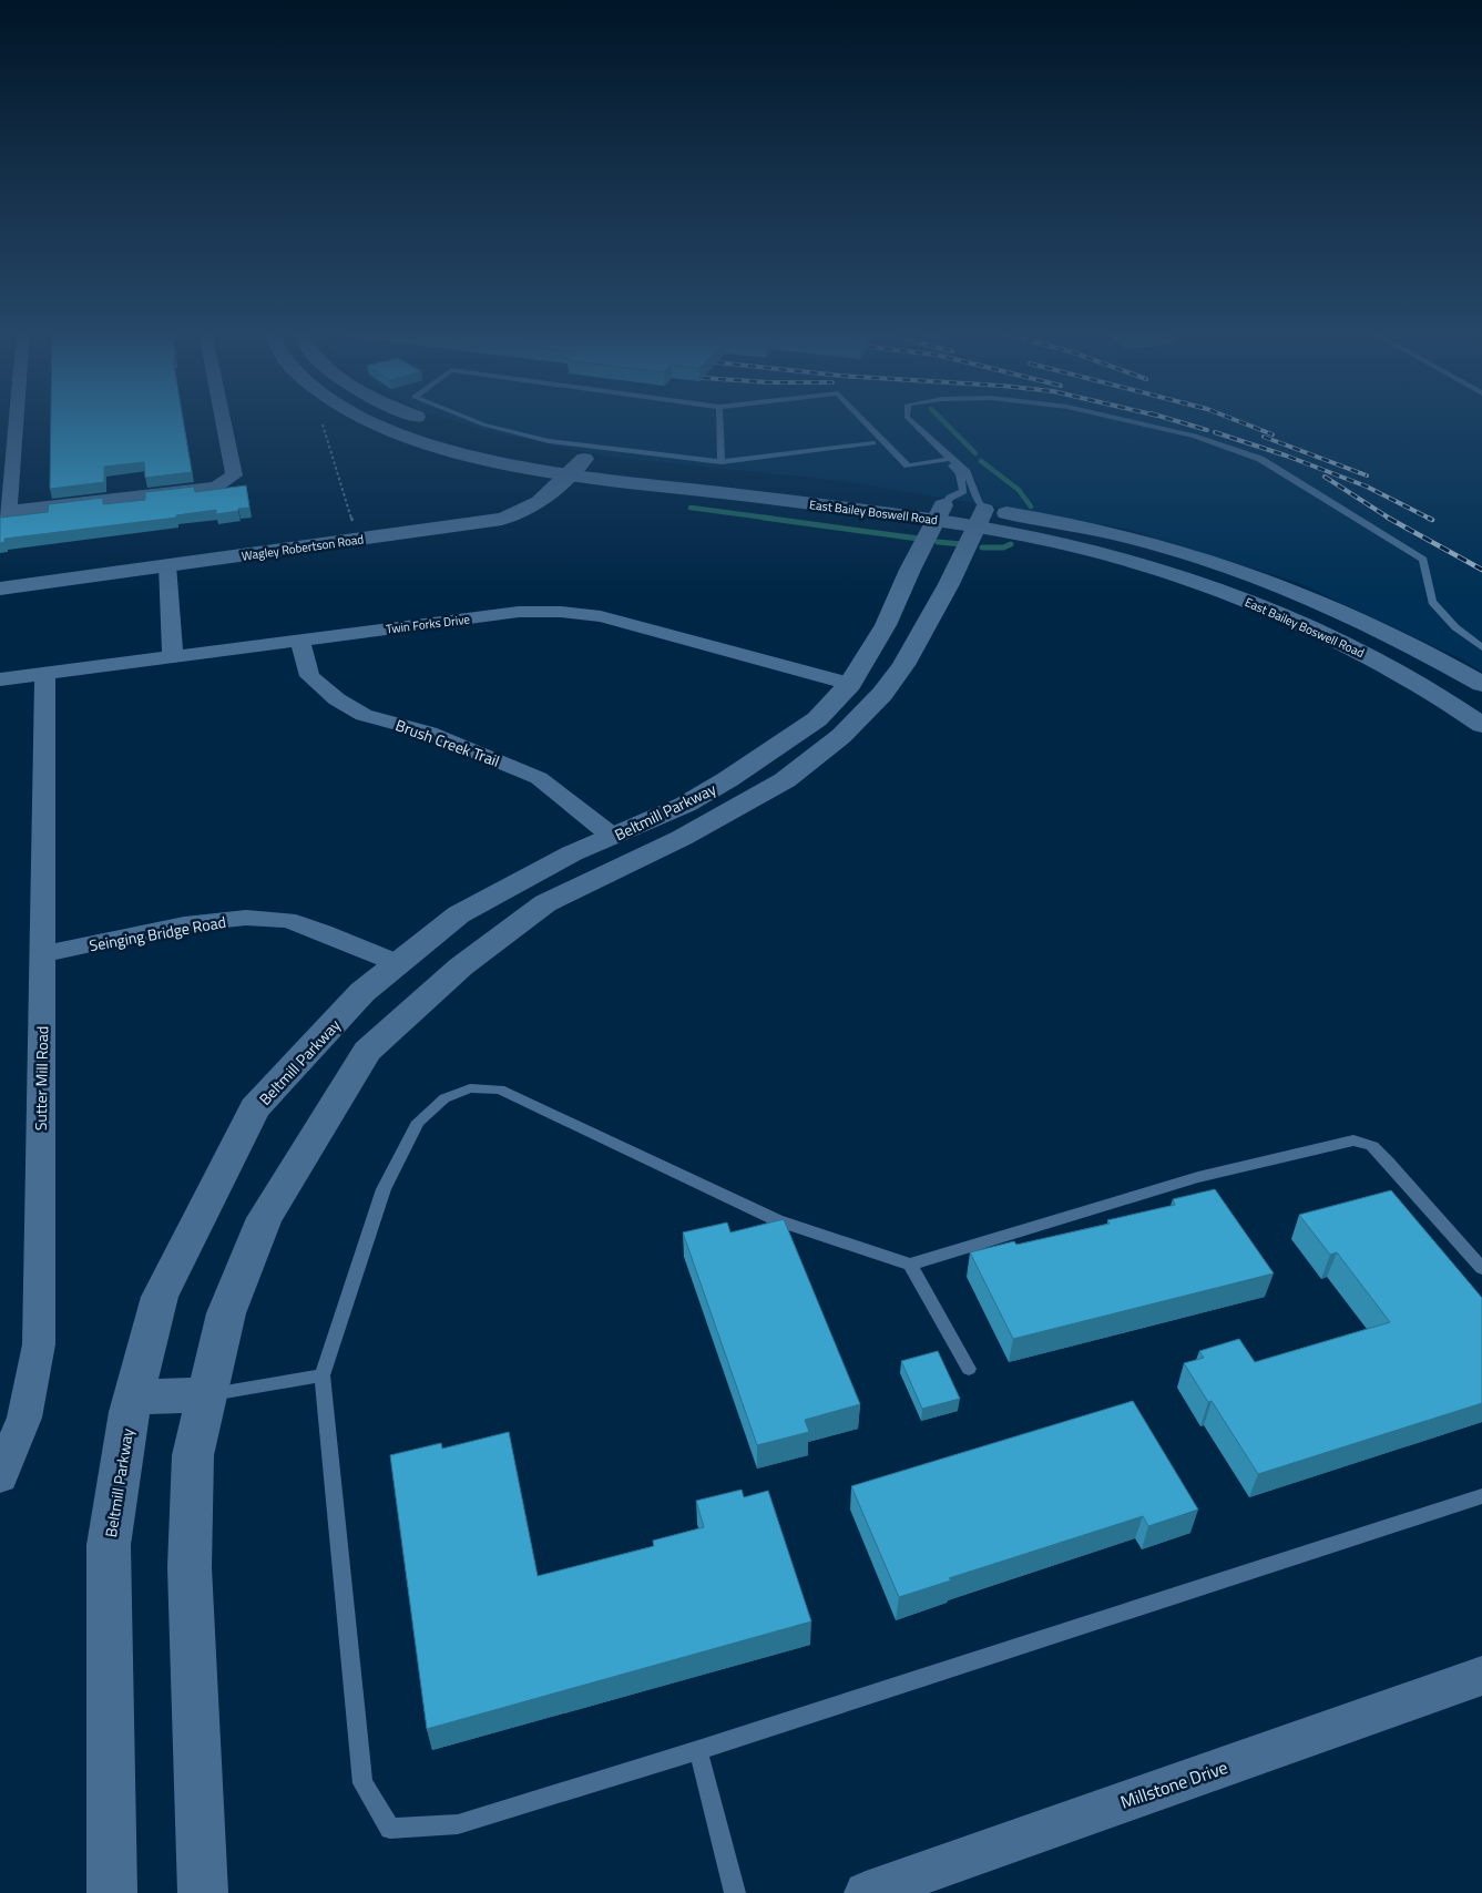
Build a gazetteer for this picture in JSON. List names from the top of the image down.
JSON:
{
  "streets": {
    "street": [
      "East Bailey Boswell Road",
      "Wagley Robertson Road",
      "Twin Forks Drive",
      "Brush Creek Trail",
      "Beltmill Parkway",
      "Seinging Bridge Road",
      "Sutter Mill Road",
      "Millstone Drive"
    ]
  },
  "crossings": [
    ["East Bailey Boswell Road", "Wagley Robertson Road"],
    ["East Bailey Boswell Road", "Beltmill Parkway"],
    ["Twin Forks Drive", "Brush Creek Trail"],
    ["Twin Forks Drive", "Beltmill Parkway"],
    ["Twin Forks Drive", "Sutter Mill Road"],
    ["Brush Creek Trail", "Beltmill Parkway"],
    ["Beltmill Parkway", "Seinging Bridge Road"],
    ["Seinging Bridge Road", "Sutter Mill Road"]
  ]
}
